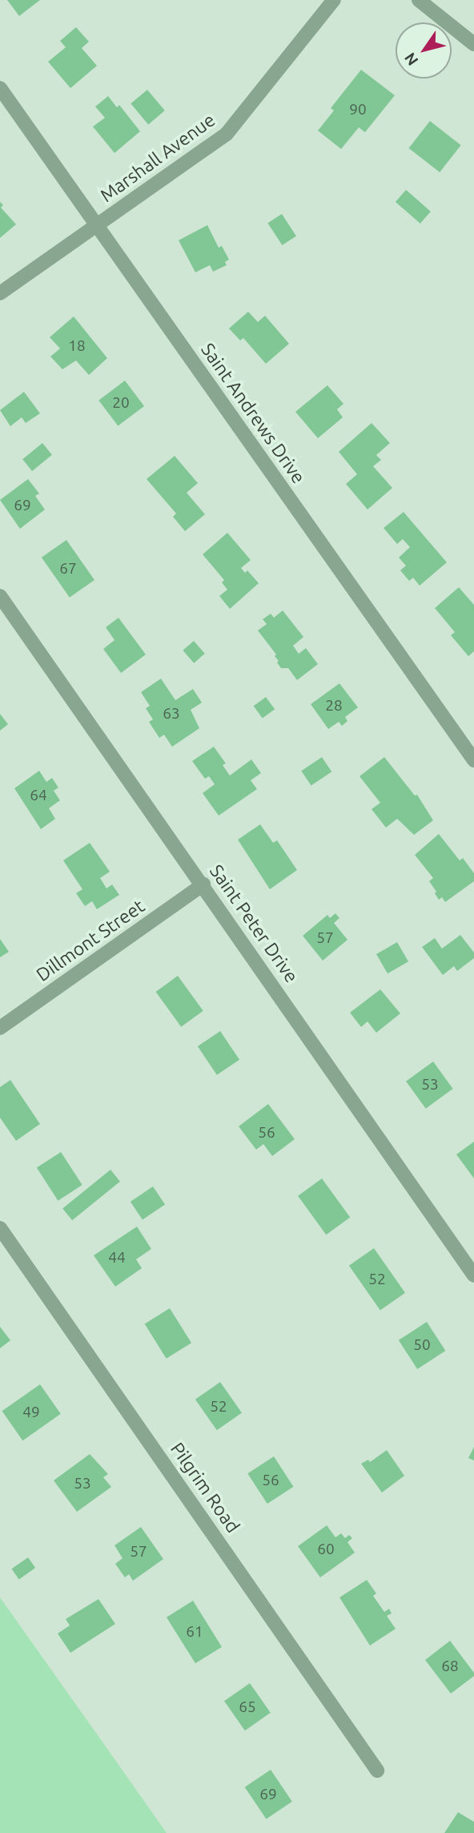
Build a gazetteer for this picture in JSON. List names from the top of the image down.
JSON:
{
  "streets": {
    "street": [
      "Marshall Avenue",
      "Saint Andrews Drive",
      "Saint Peter Drive",
      "Dillmont Street",
      "Pilgrim Road"
    ]
  },
  "crossings": [
    ["Marshall Avenue", "Saint Andrews Drive"],
    ["Saint Peter Drive", "Dillmont Street"]
  ],
  "house_numbers": [
    "90",
    "18",
    "20",
    "69",
    "67",
    "28",
    "63",
    "64",
    "57",
    "53",
    "56",
    "44",
    "52",
    "50",
    "52",
    "49",
    "56",
    "53",
    "60",
    "57",
    "61",
    "68",
    "65",
    "69"
  ],
  "north": "bottom left"
}
